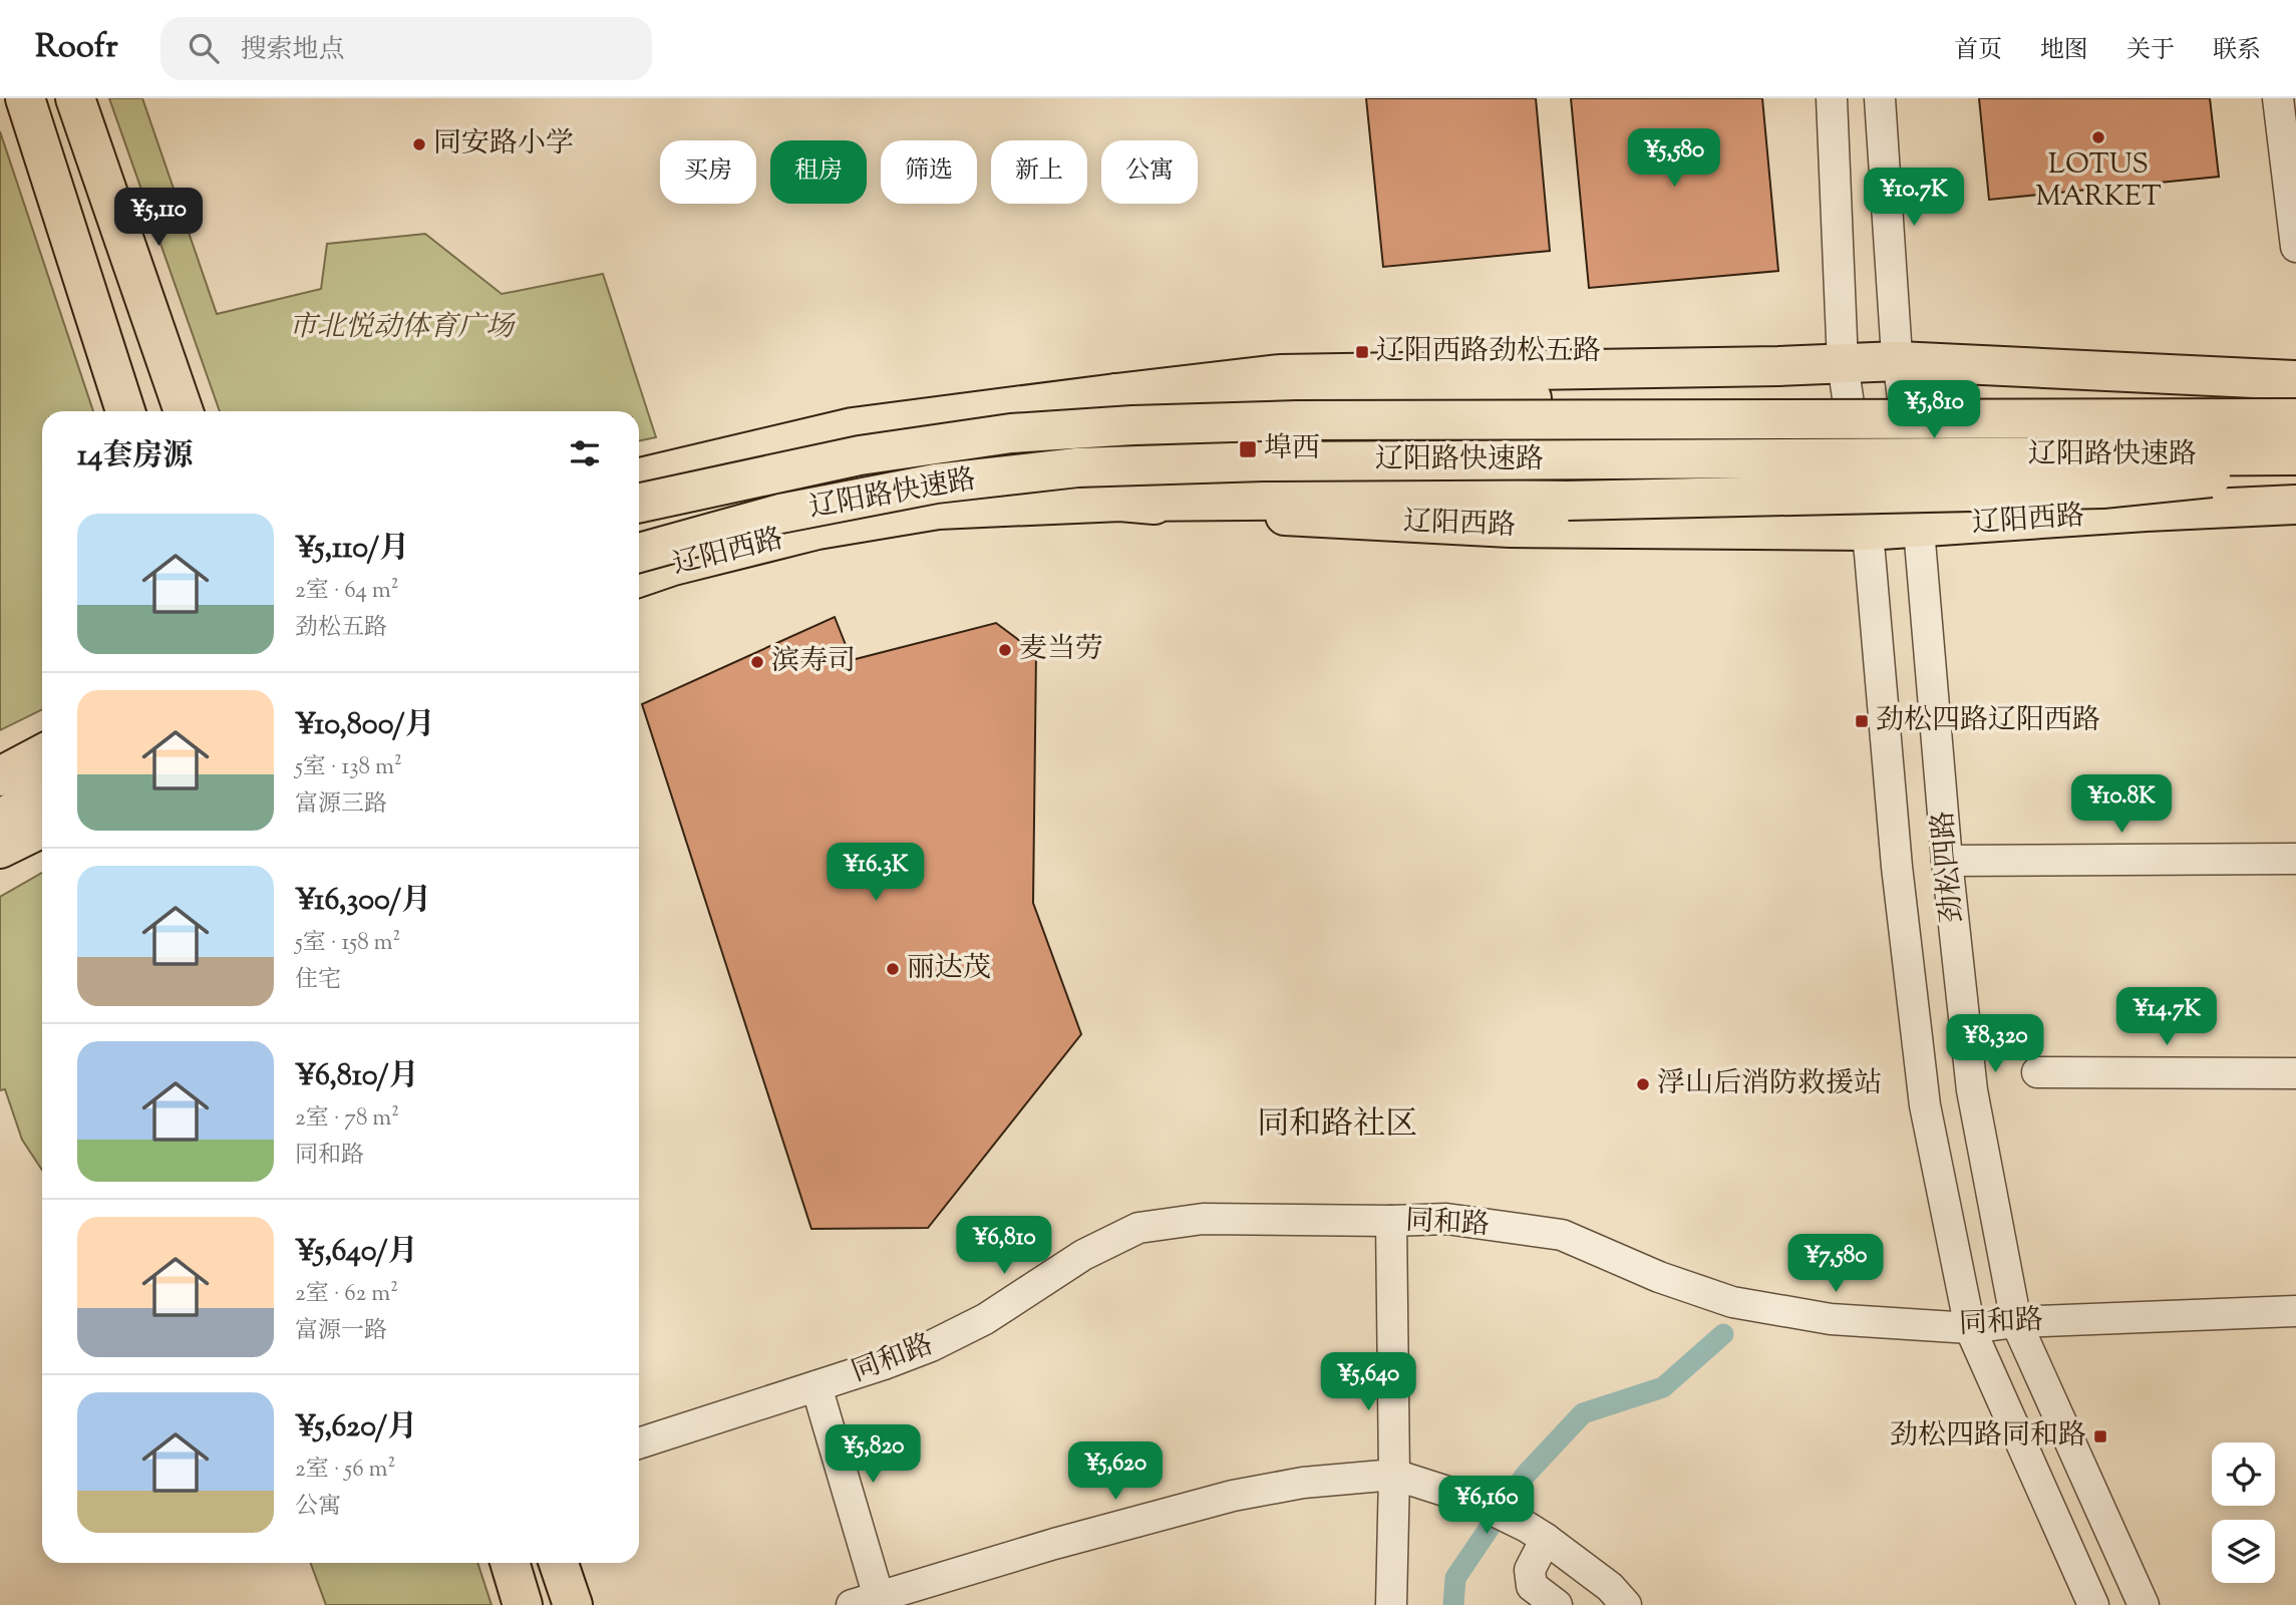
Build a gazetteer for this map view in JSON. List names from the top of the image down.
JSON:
{
  "streets": {
    "main road": ["辽阳路快速路", "辽阳西路"],
    "street": ["劲松四路", "同和路"]
  },
  "crossings": [
    ["辽阳西路", "劲松四路"],
    ["劲松四路", "同和路"]
  ],
  "districts": ["同和路社区"],
  "parks": ["市北悦动体育广场"],
  "places": {
    "other": [
      "LOTUS MARKET",
      "同安路小学",
      "麦当劳",
      "滨寿司",
      "丽达茂",
      "浮山后消防救援站"
    ],
    "transit": [
      "辽阳西路劲松五路",
      "埠西",
      "劲松四路辽阳西路",
      "劲松四路同和路"
    ]
  },
  "page": {
    "header": "Roofr",
    "search": "搜索地点",
    "nav": [
      "首页",
      "地图",
      "关于",
      "联系"
    ],
    "price": [
      "¥5,580",
      "¥10.7K",
      "¥5,110",
      "¥5,810",
      "¥10.8K",
      "¥16.3K",
      "¥14.7K",
      "¥8,320",
      "¥6,810",
      "¥7,580",
      "¥5,640",
      "¥5,820",
      "¥5,620",
      "¥6,160"
    ],
    "chip": [
      "买房",
      "租房",
      "筛选",
      "新上",
      "公寓"
    ],
    "heading": "14套房源",
    "list": [
      {
        "name": "¥5,110/月",
        "note": "2室 · 64 m² · 劲松五路"
      },
      {
        "name": "¥10,800/月",
        "note": "5室 · 138 m² · 富源三路"
      },
      {
        "name": "¥16,300/月",
        "note": "5室 · 158 m² · 住宅"
      },
      {
        "name": "¥6,810/月",
        "note": "2室 · 78 m² · 同和路"
      },
      {
        "name": "¥5,640/月",
        "note": "2室 · 62 m² · 富源一路"
      },
      {
        "name": "¥5,620/月",
        "note": "2室 · 56 m² · 公寓"
      }
    ]
  }
}
